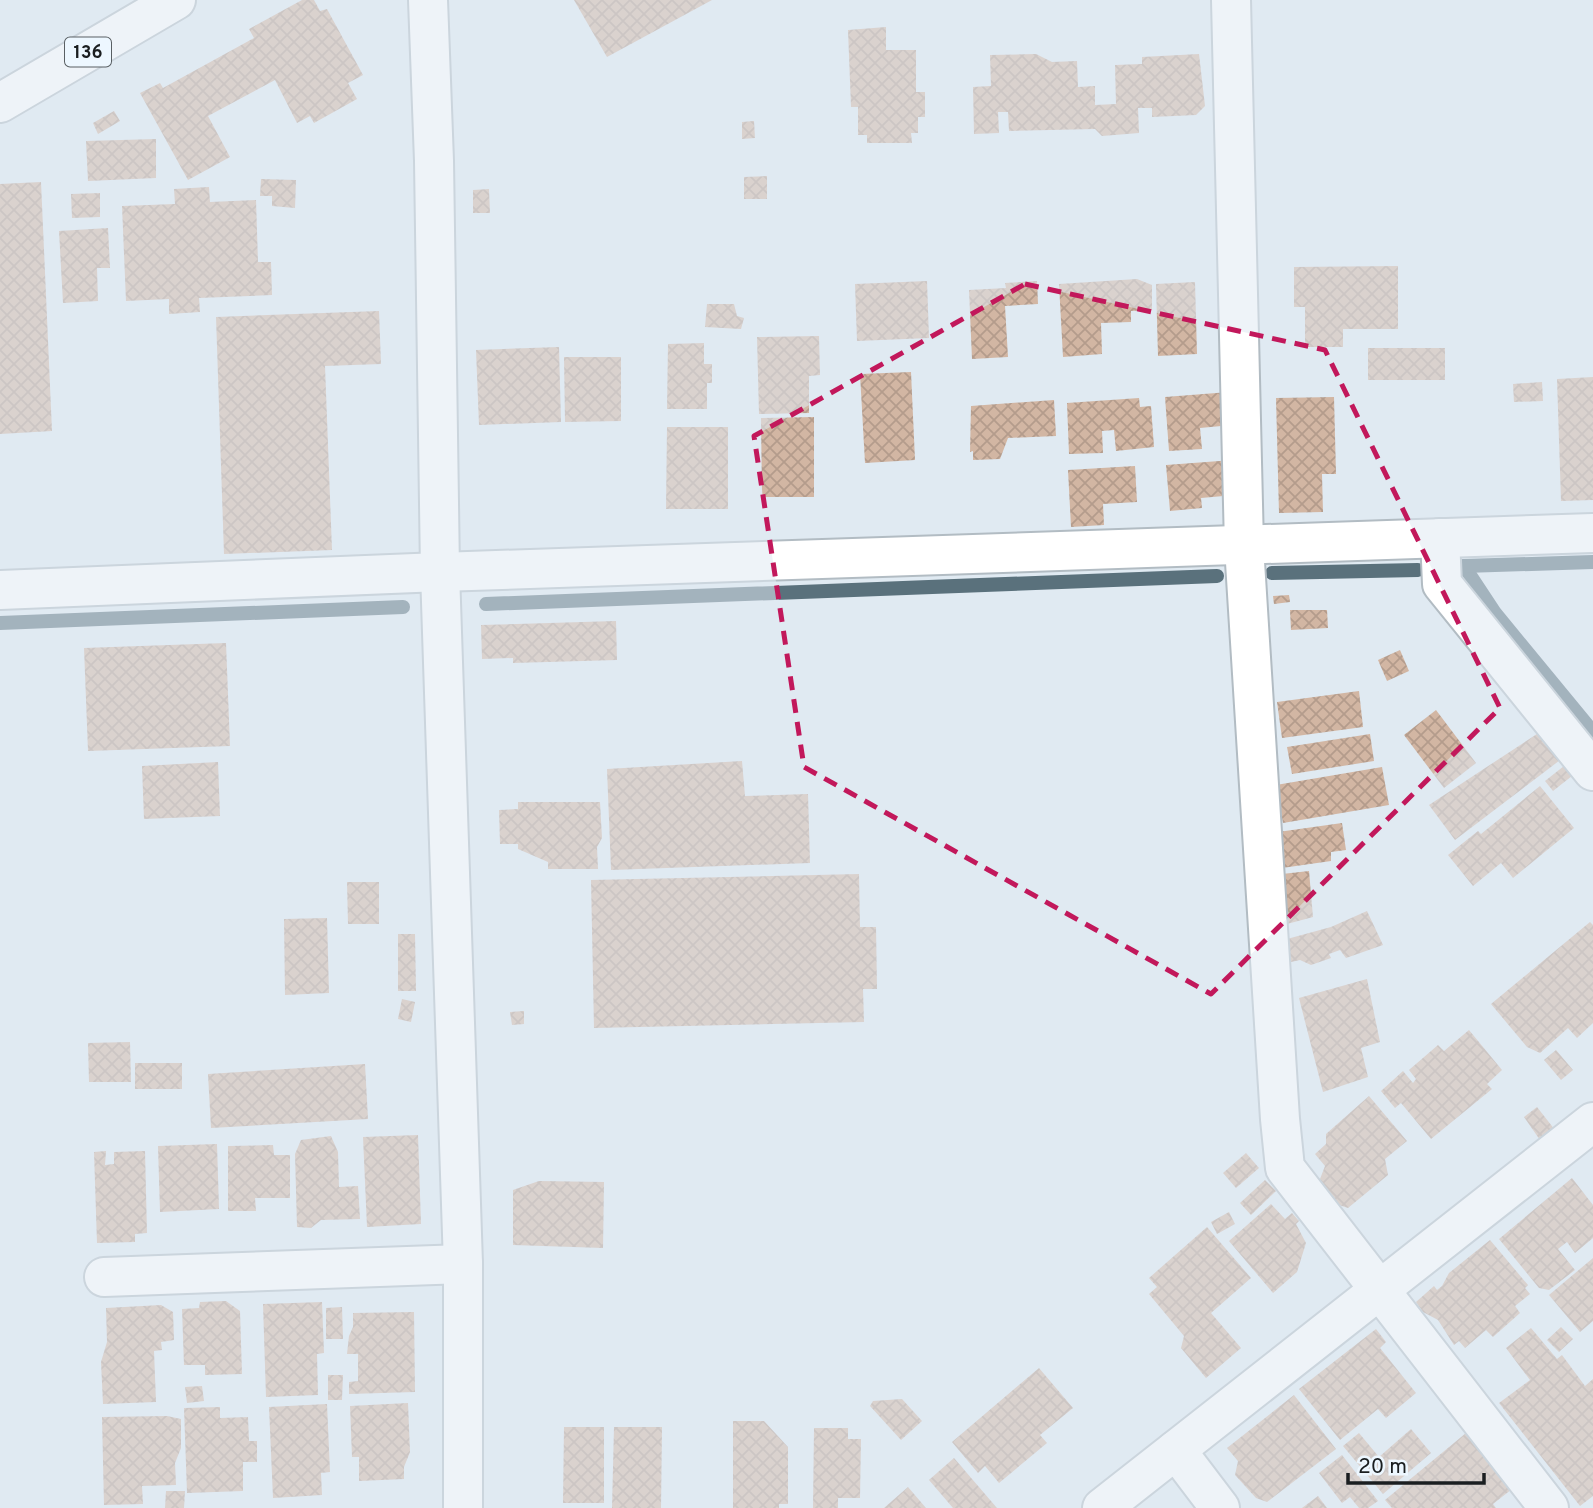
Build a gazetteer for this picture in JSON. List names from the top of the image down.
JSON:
{
  "streets": {
    "main road": ["136"]
  },
  "scale_bar": "20 m"
}
